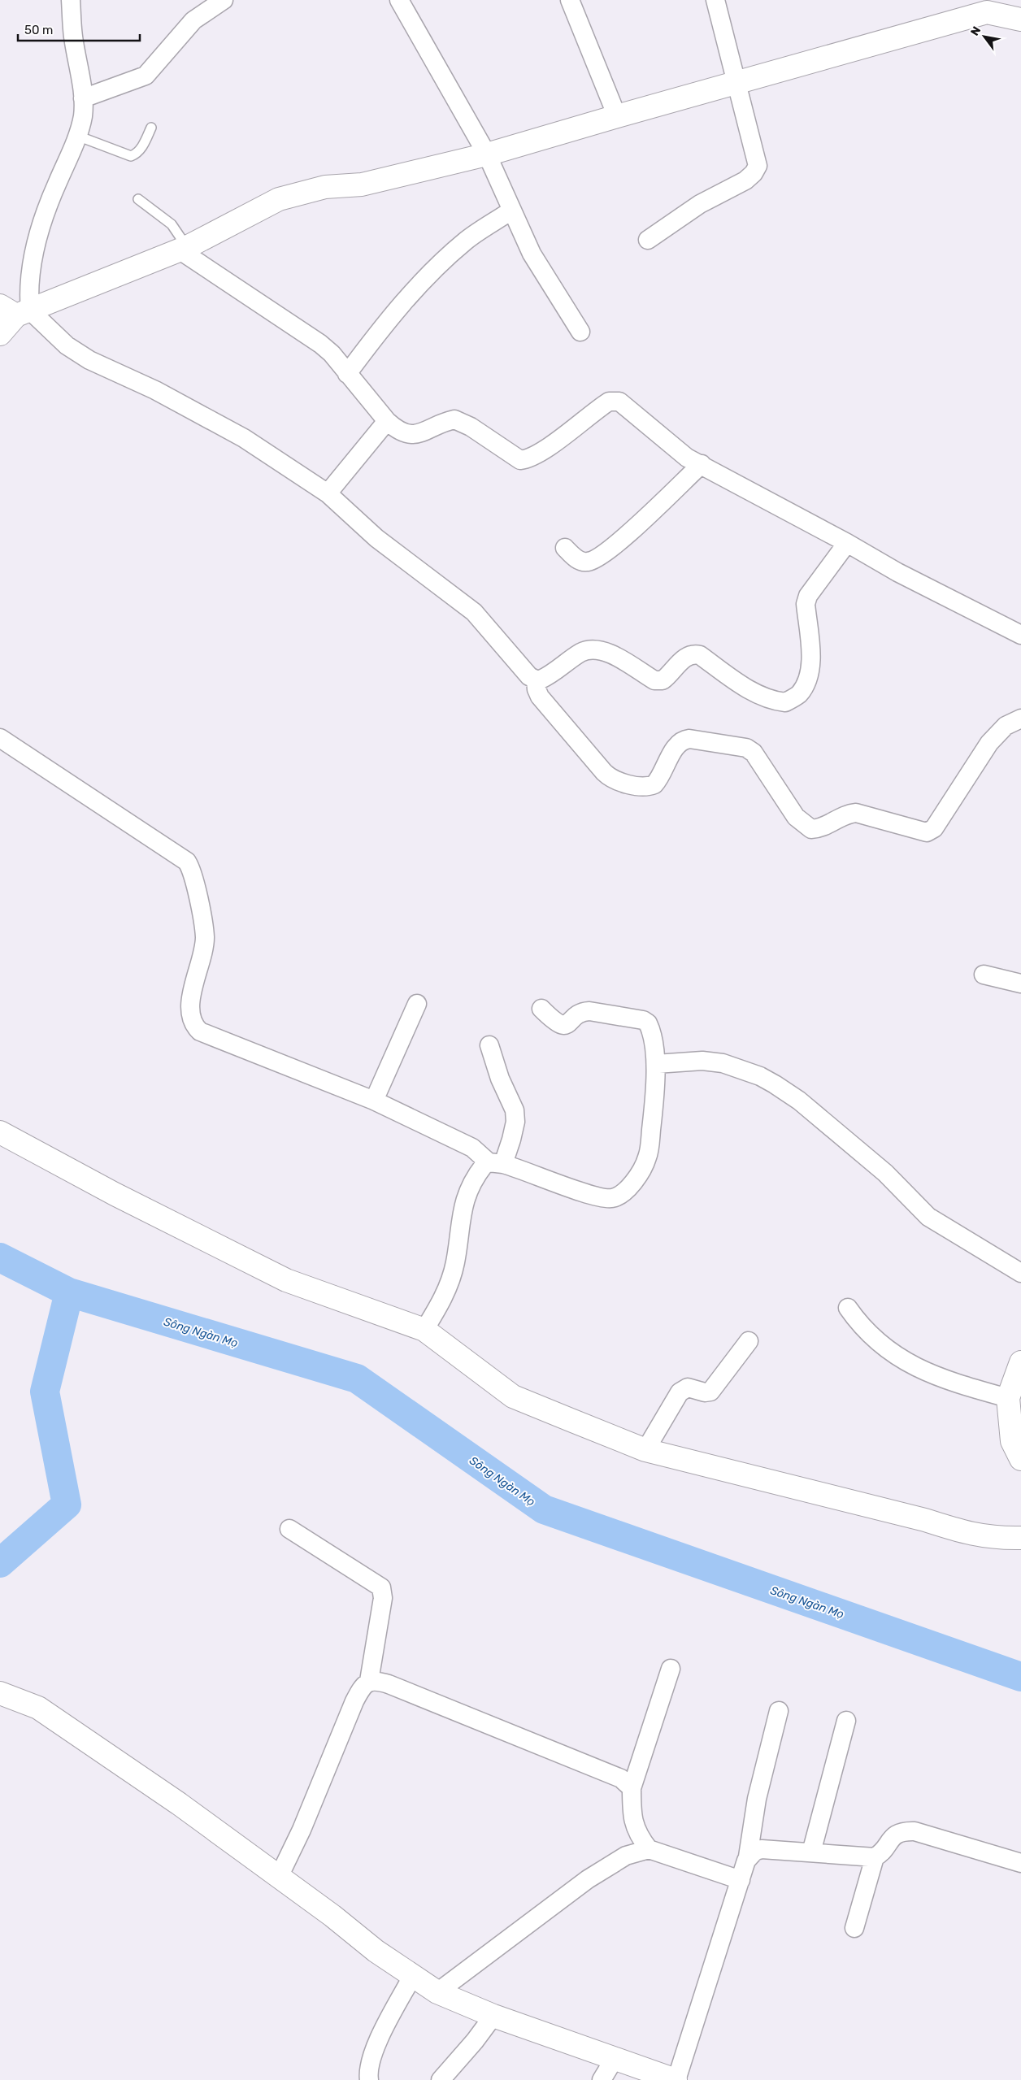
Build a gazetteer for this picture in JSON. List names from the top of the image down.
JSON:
{
  "water": ["Sông Ngàn Mọ"],
  "scale_bar": "50 m",
  "north": "top left"
}
